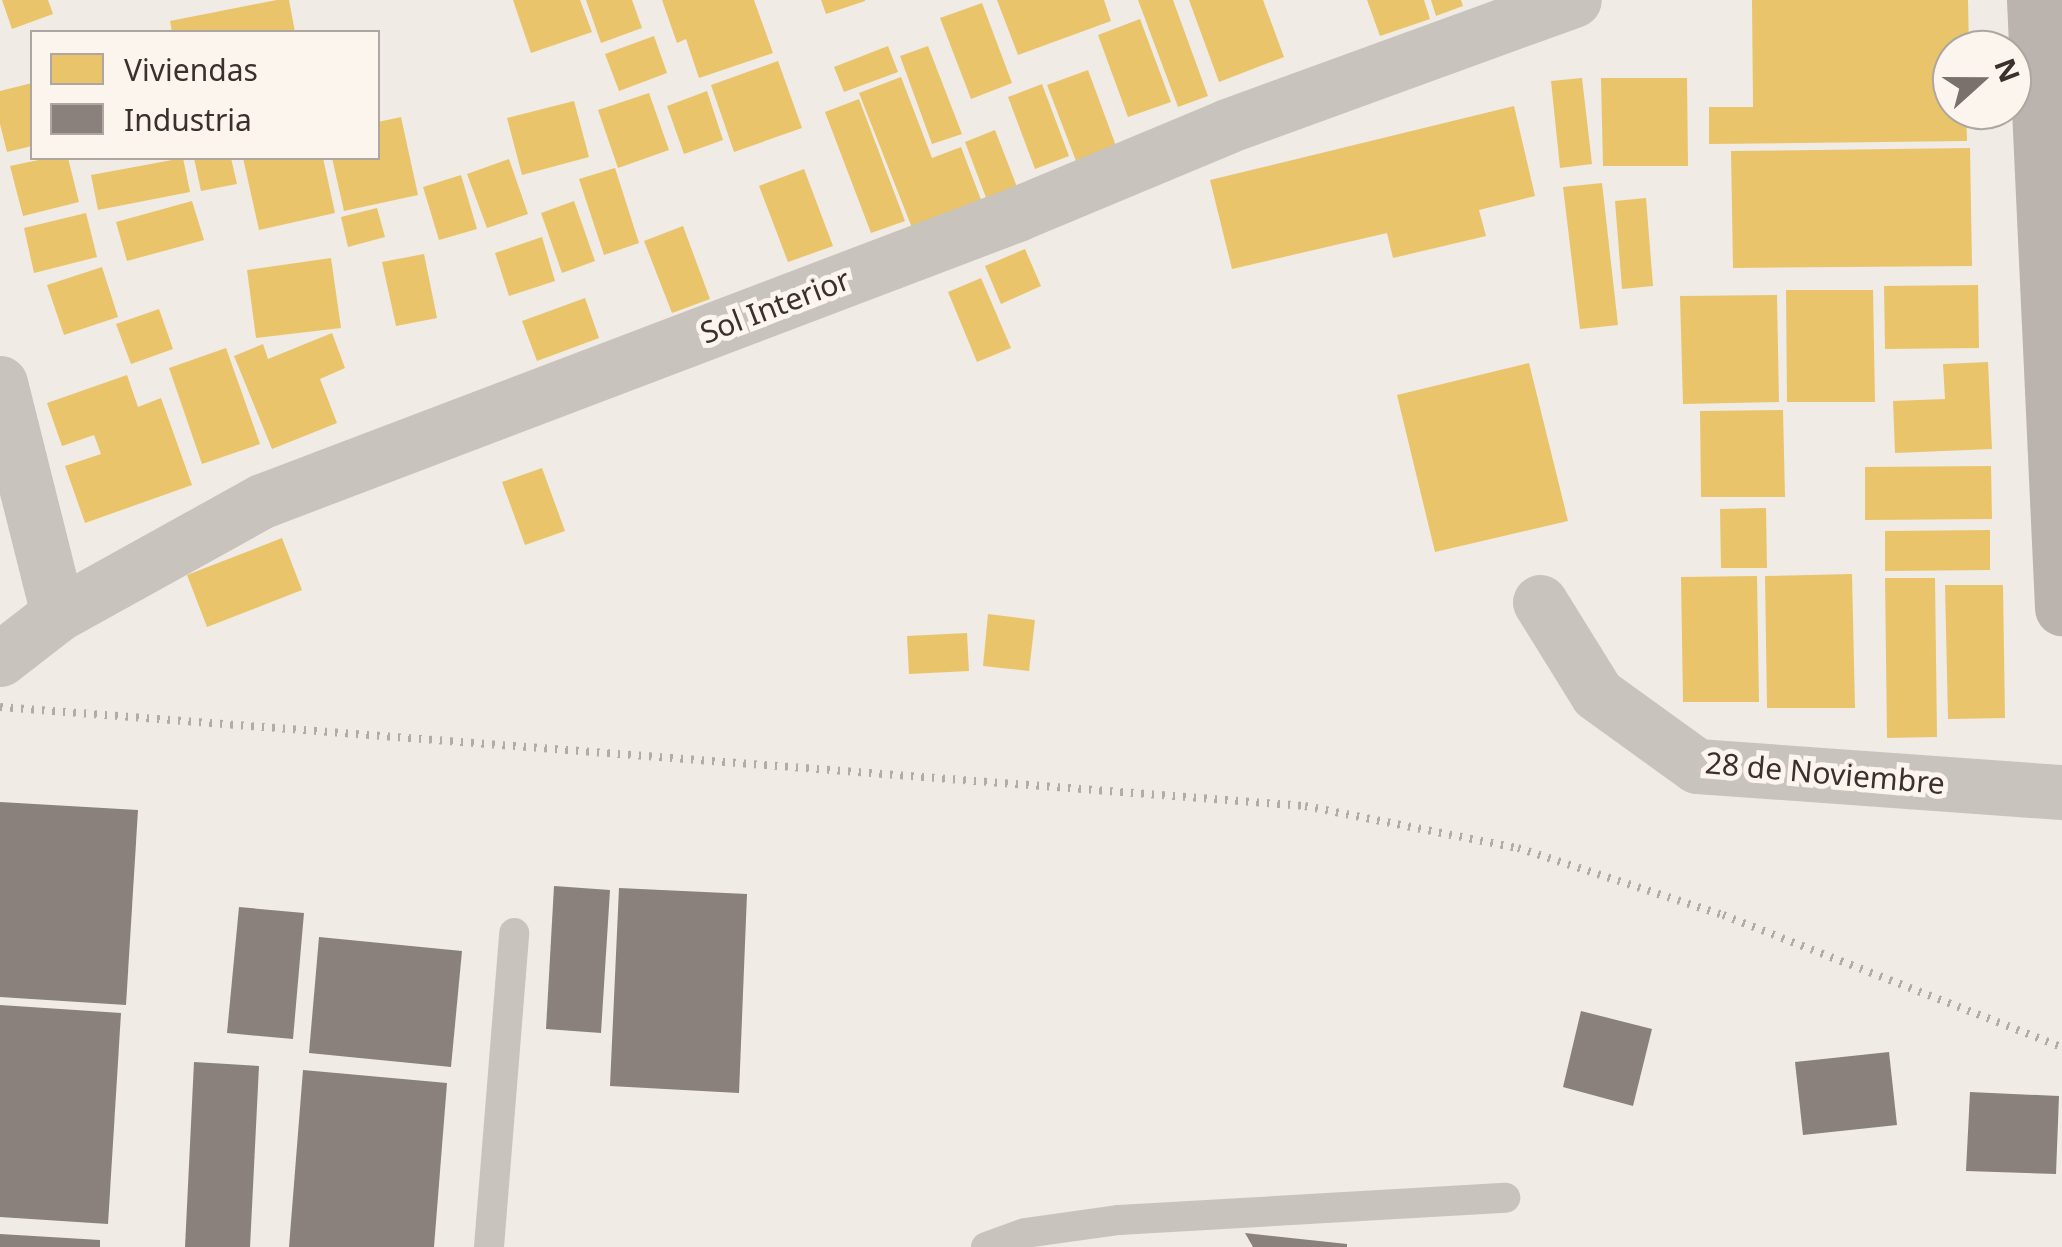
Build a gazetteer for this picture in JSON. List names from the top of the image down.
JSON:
{
  "streets": {
    "street": ["Sol Interior", "28 de Noviembre"]
  },
  "legend": ["Viviendas", "Industria"],
  "north": "right"
}
